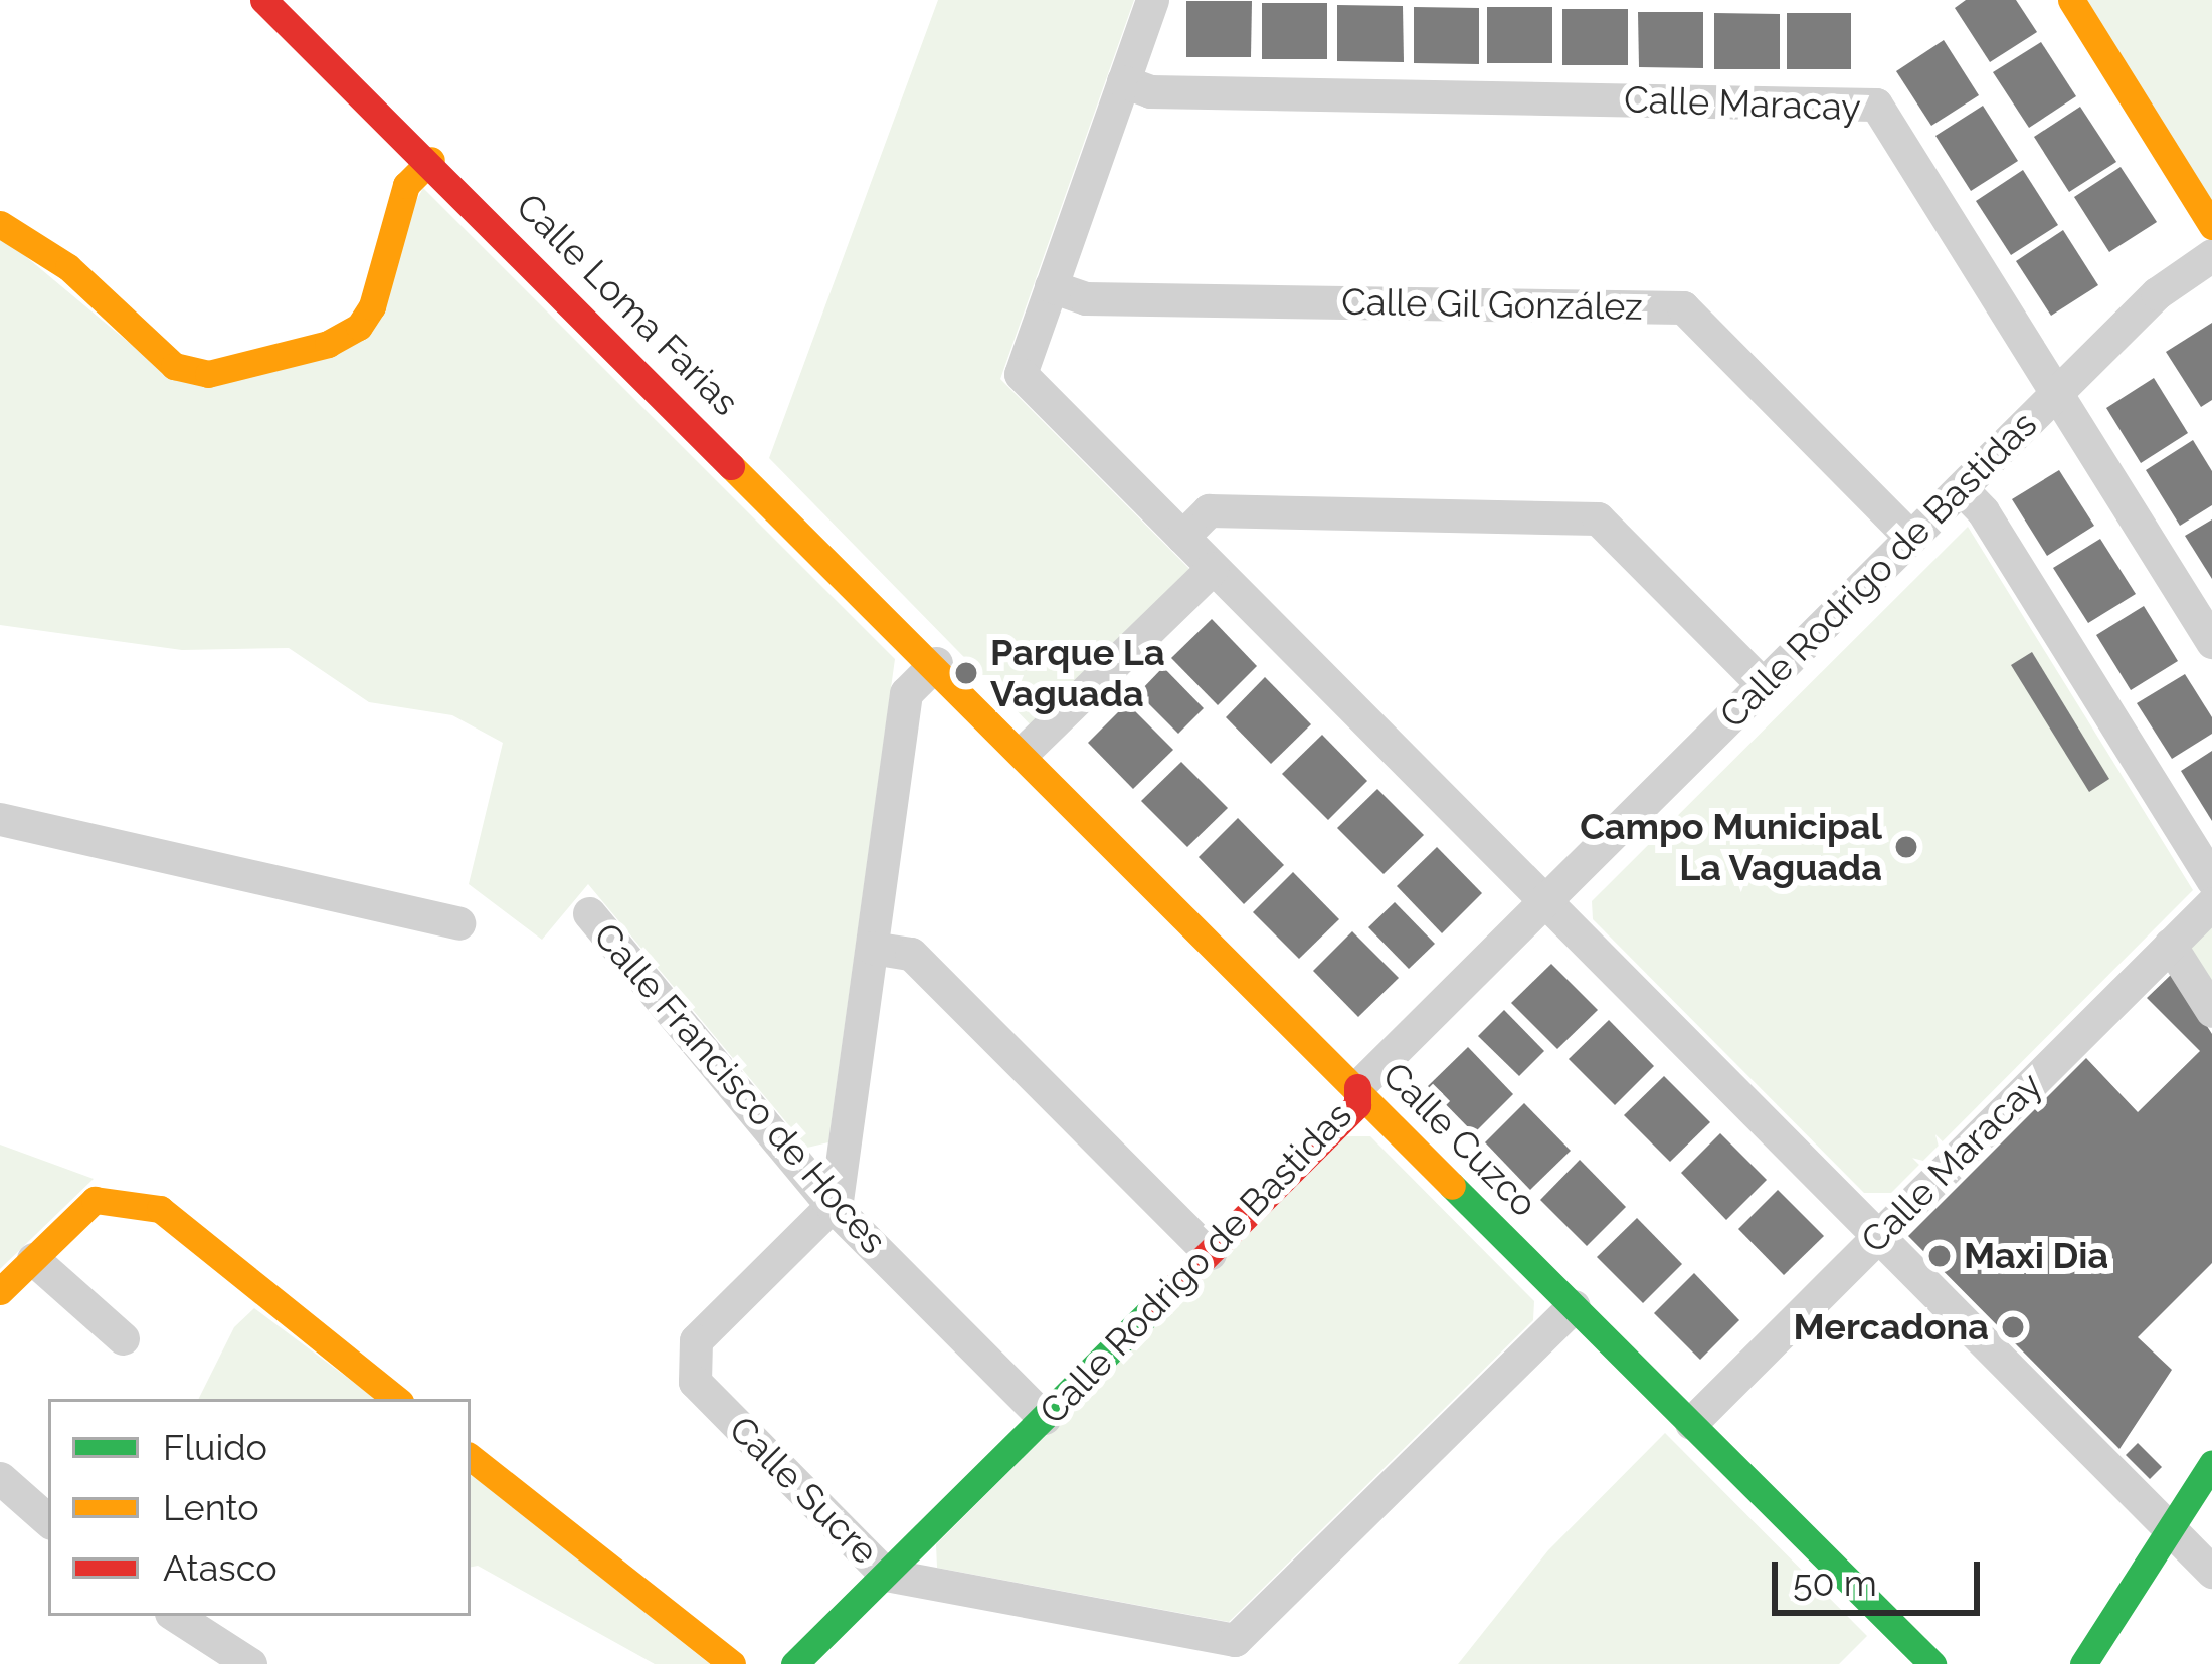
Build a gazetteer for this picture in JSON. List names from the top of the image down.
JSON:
{
  "streets": {
    "main road": ["Calle Loma Farias", "Calle Rodrigo de Bastidas", "Calle Cuzco"],
    "street": [
      "Calle Maracay",
      "Calle Gil González",
      "Calle Francisco de Hoces",
      "Calle Sucre"
    ]
  },
  "crossings": [
    ["Calle Maracay", "Calle Rodrigo de Bastidas"],
    ["Calle Maracay", "Calle Cuzco"],
    ["Calle Loma Farias", "Calle Cuzco"],
    ["Calle Gil González", "Calle Rodrigo de Bastidas"],
    ["Calle Rodrigo de Bastidas", "Calle Francisco de Hoces"],
    ["Calle Rodrigo de Bastidas", "Calle Cuzco"],
    ["Calle Rodrigo de Bastidas", "Calle Sucre"],
    ["Calle Francisco de Hoces", "Calle Sucre"],
    ["Calle Cuzco", "Calle Sucre"]
  ],
  "places": [
    "Parque La Vaguada",
    "Campo Municipal La Vaguada",
    "Maxi Dia",
    "Mercadona"
  ],
  "legend": ["Fluido", "Lento", "Atasco"],
  "scale_bar": "50 m"
}
